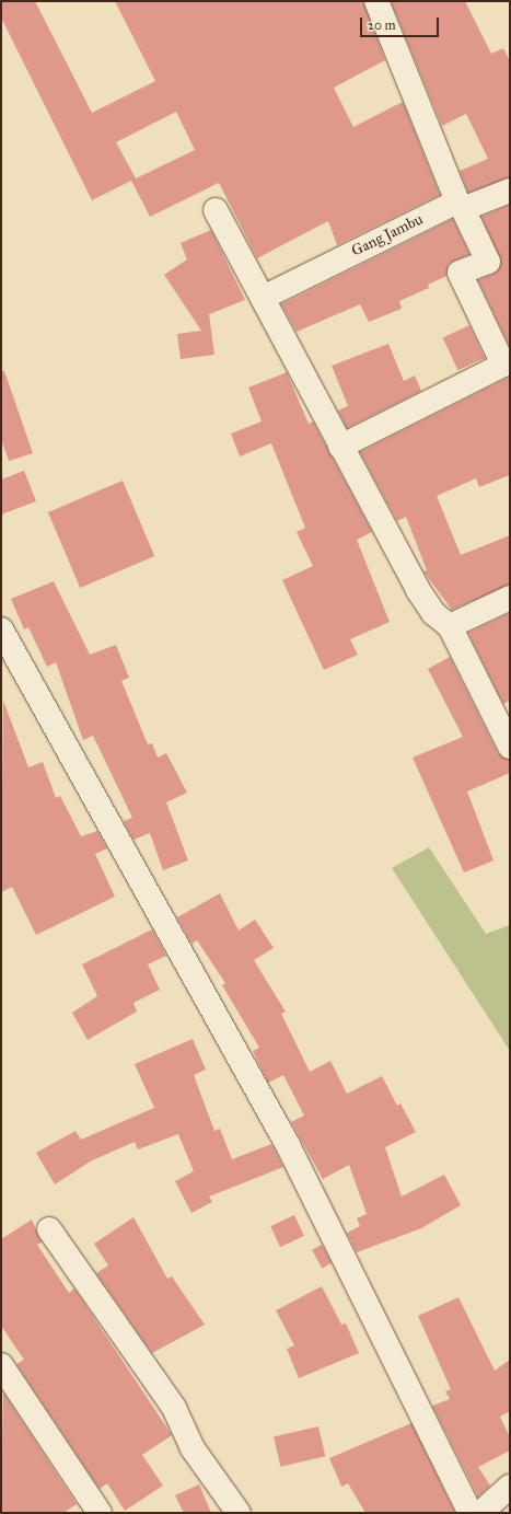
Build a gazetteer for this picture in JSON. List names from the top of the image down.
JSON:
{
  "streets": {
    "street": ["Gang Jambu"]
  },
  "scale_bar": "20 m"
}
